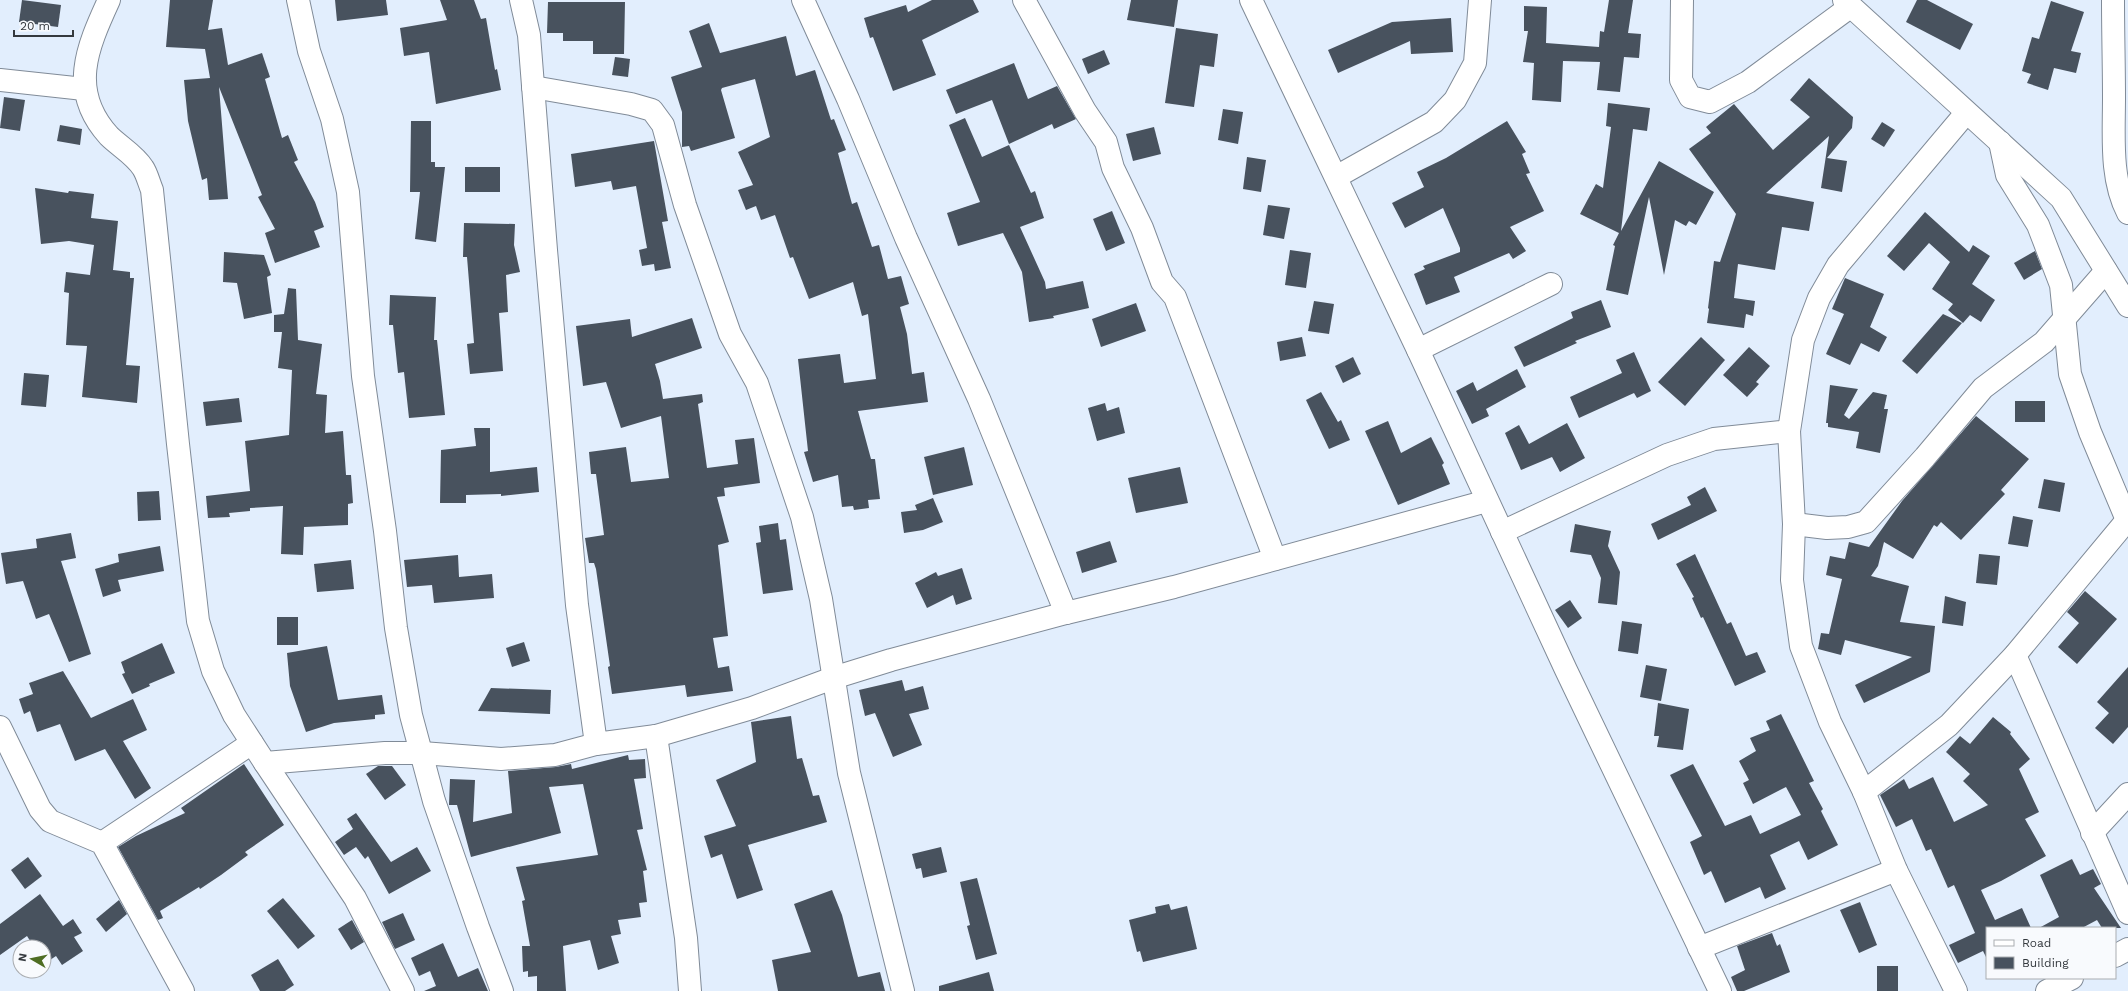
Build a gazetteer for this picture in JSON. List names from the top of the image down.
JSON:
{
  "legend": ["Road", "Building"],
  "scale_bar": "20 m",
  "north": "left"
}
